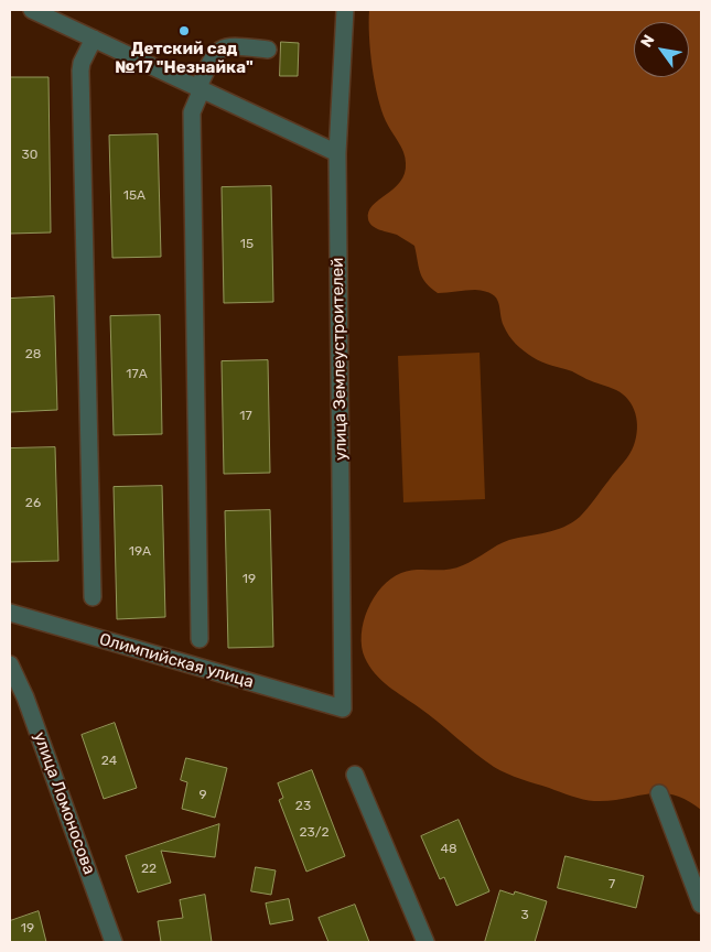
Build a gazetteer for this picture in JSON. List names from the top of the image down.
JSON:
{
  "streets": {
    "street": ["улица Землеустроителей", "Олимпийская улица", "улица Ломоносова"]
  },
  "crossings": [
    ["улица Землеустроителей", "Олимпийская улица"]
  ],
  "places": ["Детский сад №17 \"Незнайка\""],
  "house_numbers": [
    "30",
    "15А",
    "15",
    "28",
    "17А",
    "17",
    "26",
    "19А",
    "19",
    "24",
    "9",
    "23",
    "23/2",
    "48",
    "22",
    "7",
    "3",
    "19"
  ],
  "north": "top left"
}
